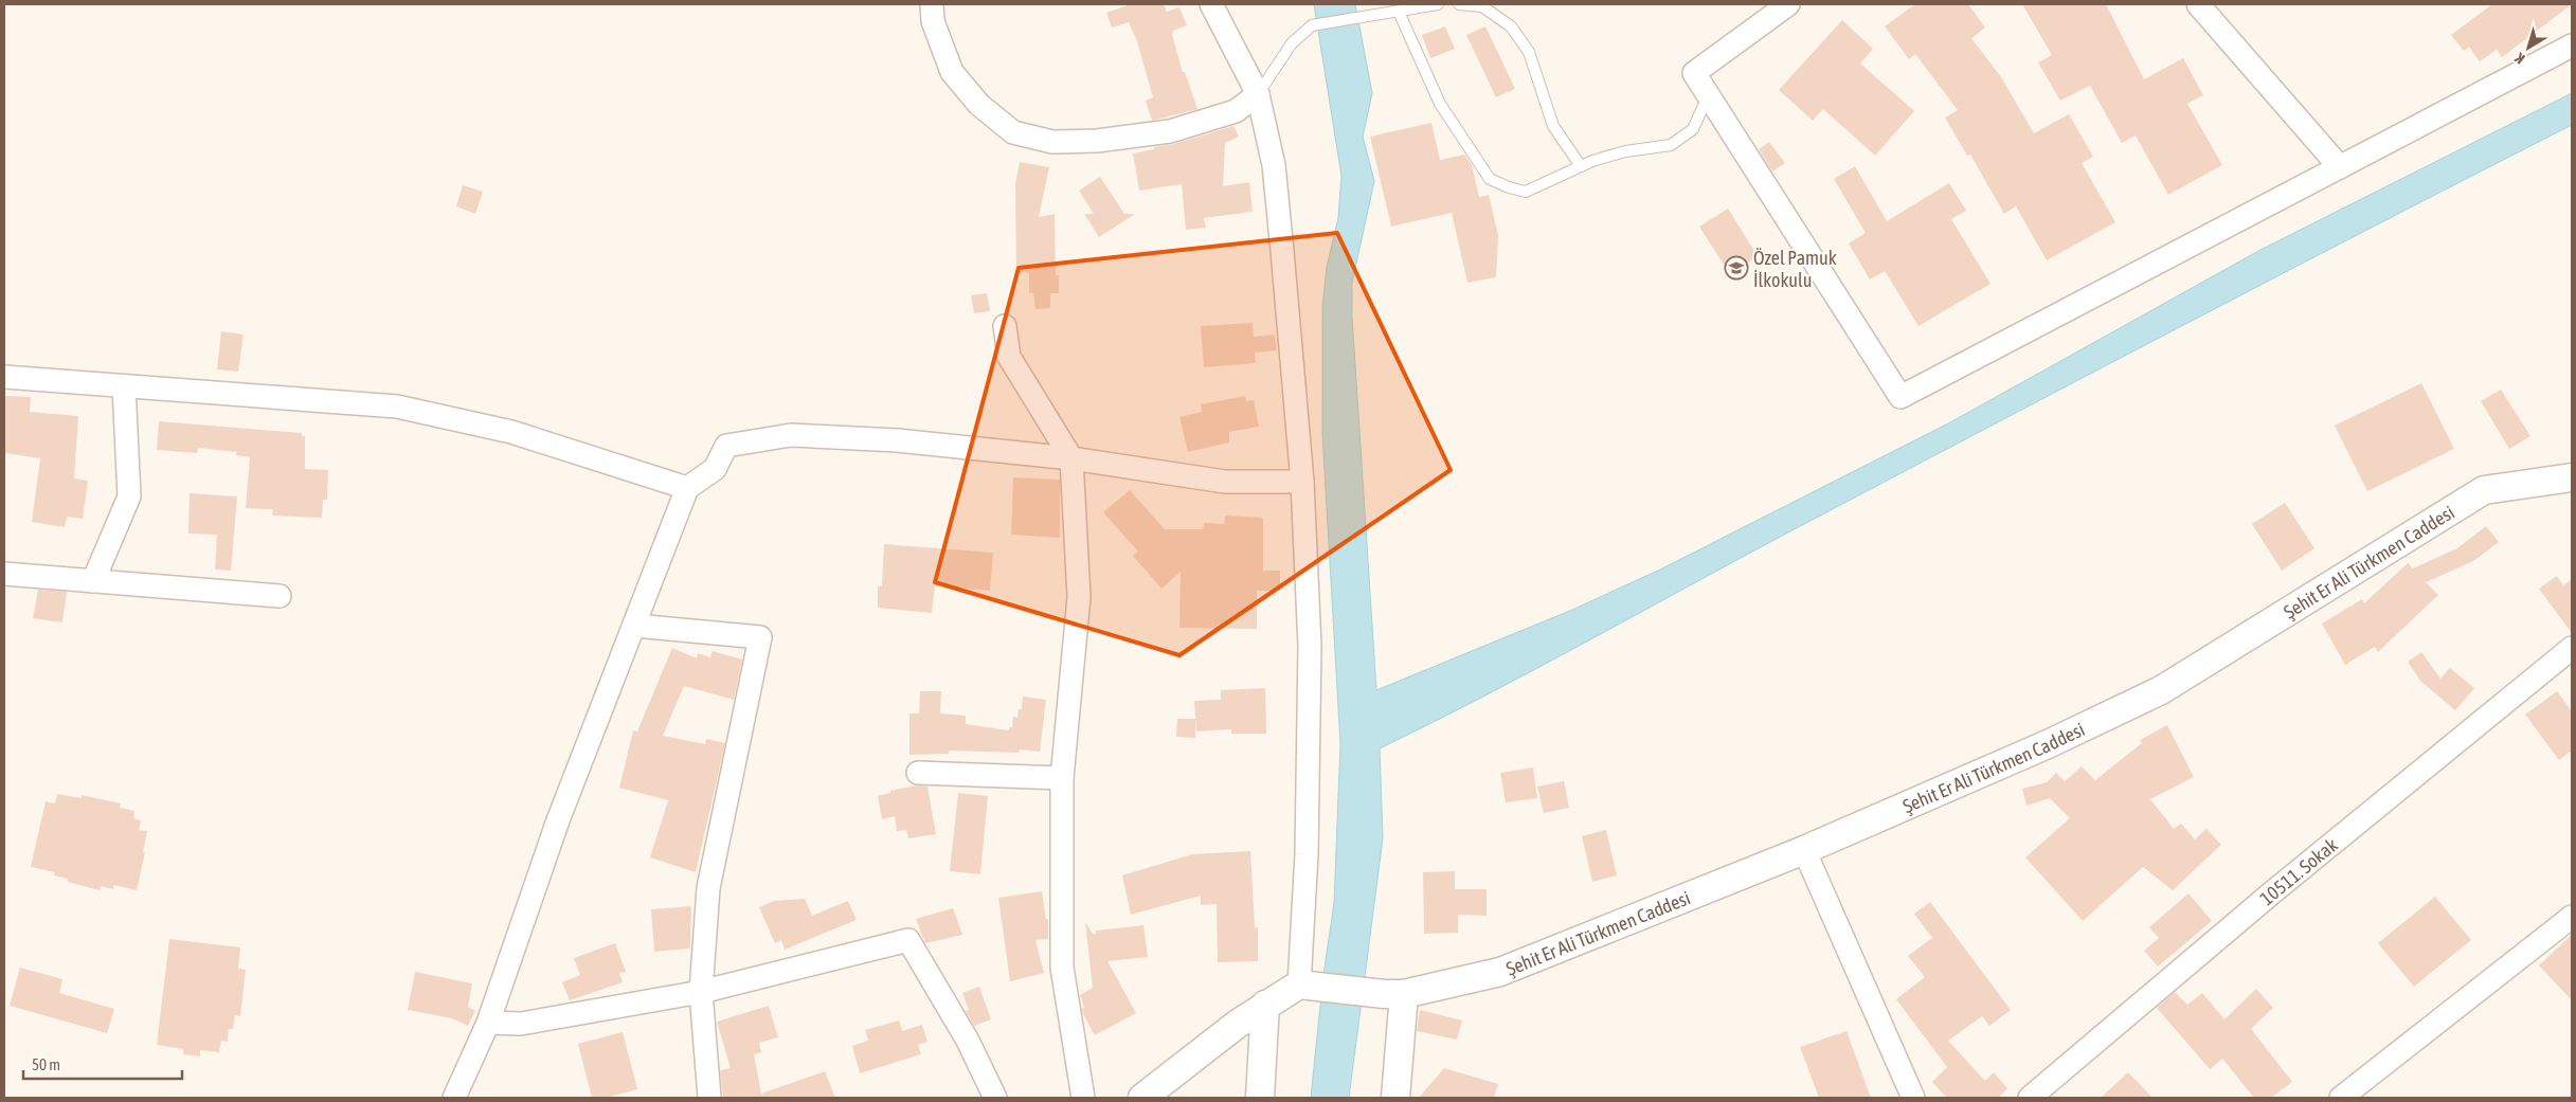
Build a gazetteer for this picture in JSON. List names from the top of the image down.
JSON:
{
  "streets": {
    "street": ["Şehit Er Ali Türkmen Caddesi", "10511. Sokak"]
  },
  "places": {
    "school or university": ["Özel Pamuk İlkokulu"]
  },
  "scale_bar": "50 m",
  "north": "bottom left"
}
